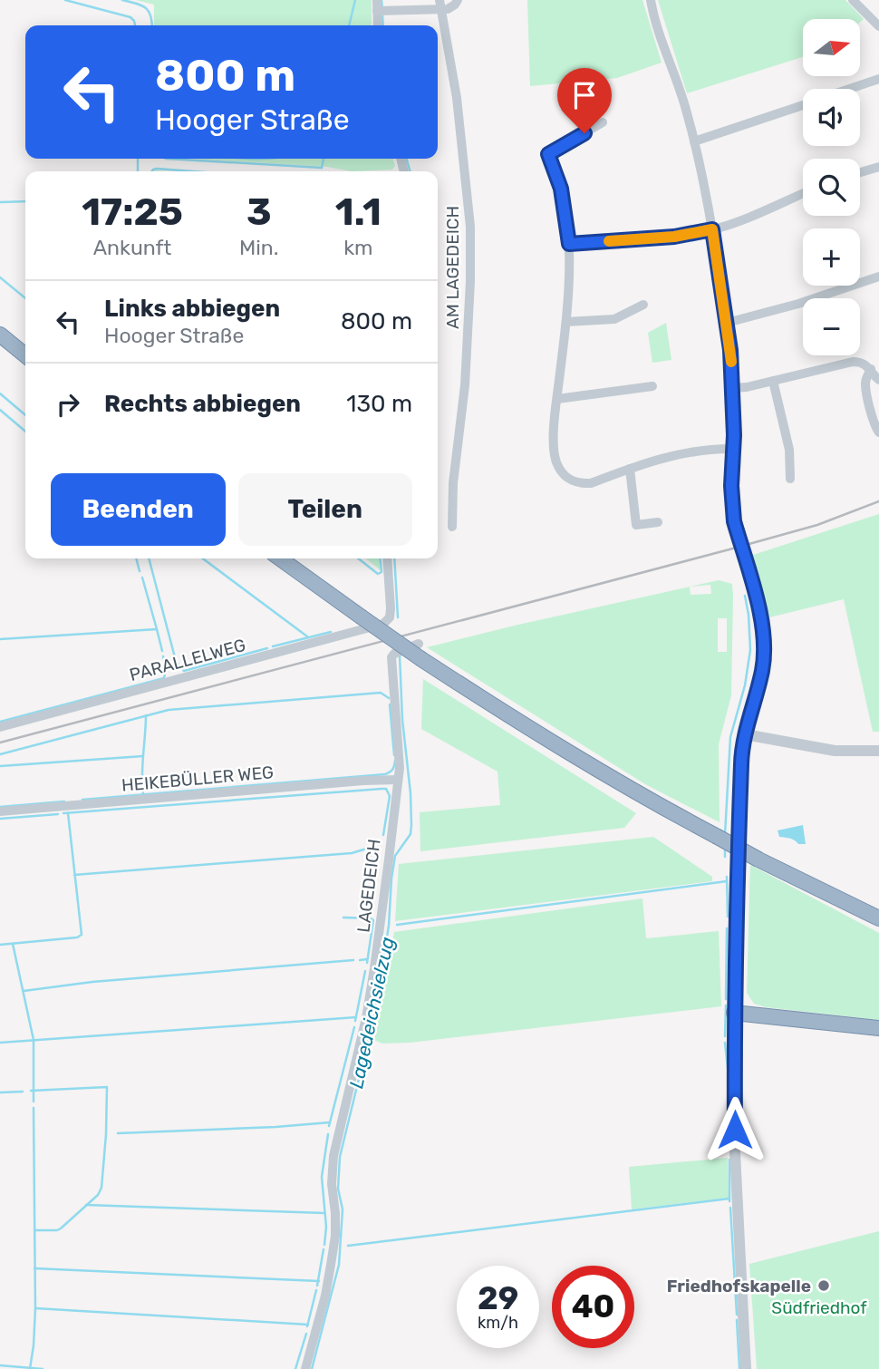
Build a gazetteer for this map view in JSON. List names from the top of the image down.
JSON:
{
  "streets": {
    "street": [
      "AM LAGEDEICH",
      "PARALLELWEG",
      "HEIKEBÜLLER WEG",
      "LAGEDEICH"
    ]
  },
  "crossings": [
    ["HEIKEBÜLLER WEG", "LAGEDEICH"]
  ],
  "water": ["Lagedeichsielzug"],
  "parks": ["Südfriedhof"],
  "places": ["Friedhofskapelle"],
  "north": "right",
  "page": {
    "map_buttons": ["+", "−"],
    "turn": ["800 m", "Hooger Straße"],
    "eta": [
      "17:25",
      "Ankunft",
      "3",
      "Min.",
      "1.1",
      "km"
    ],
    "list": [
      {
        "name": "Links abbiegen",
        "note": "Hooger Straße",
        "value": "800 m"
      },
      {
        "name": "Rechts abbiegen",
        "value": "130 m"
      }
    ],
    "buttons": ["Beenden", "Teilen"],
    "speed": "29 km/h",
    "limit": "40"
  }
}
